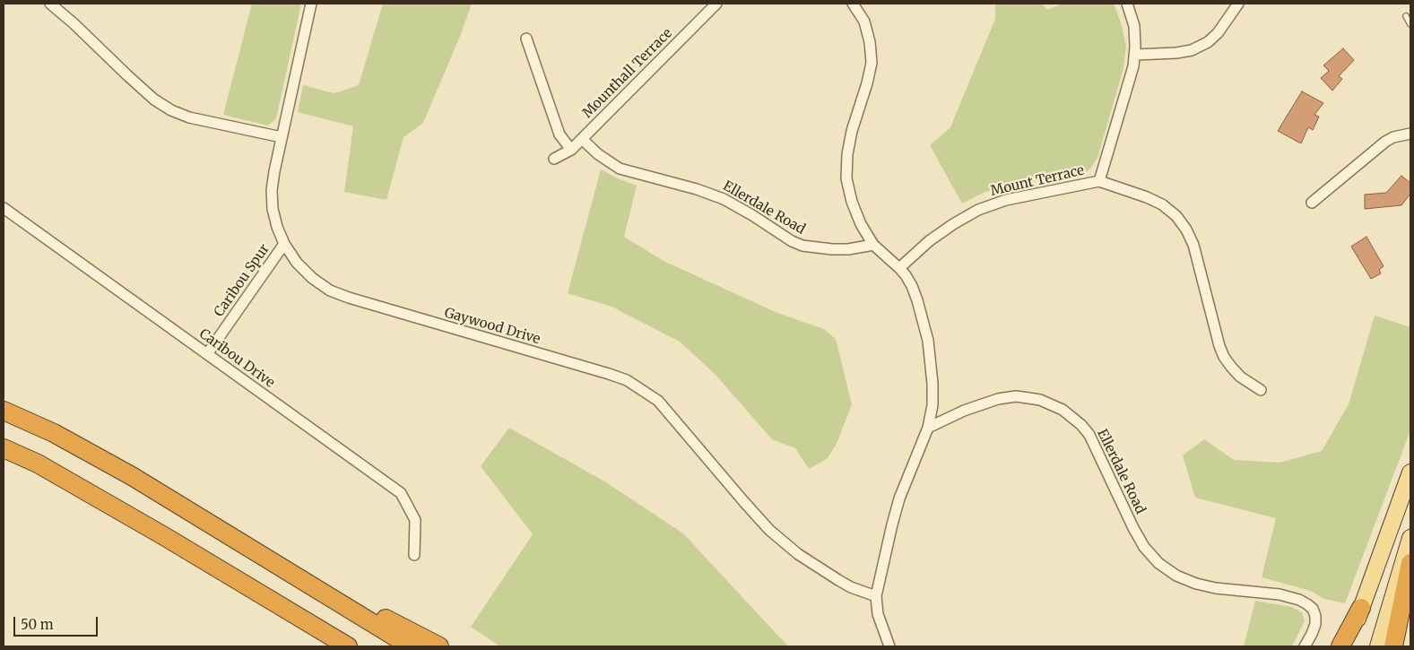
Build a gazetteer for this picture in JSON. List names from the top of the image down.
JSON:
{
  "streets": {
    "street": [
      "Mounthall Terrace",
      "Mount Terrace",
      "Ellerdale Road",
      "Caribou Spur",
      "Gaywood Drive",
      "Caribou Drive"
    ]
  },
  "crossings": [
    ["Mounthall Terrace", "Ellerdale Road"],
    ["Caribou Spur", "Gaywood Drive"],
    ["Caribou Spur", "Caribou Drive"]
  ],
  "scale_bar": "50 m"
}
